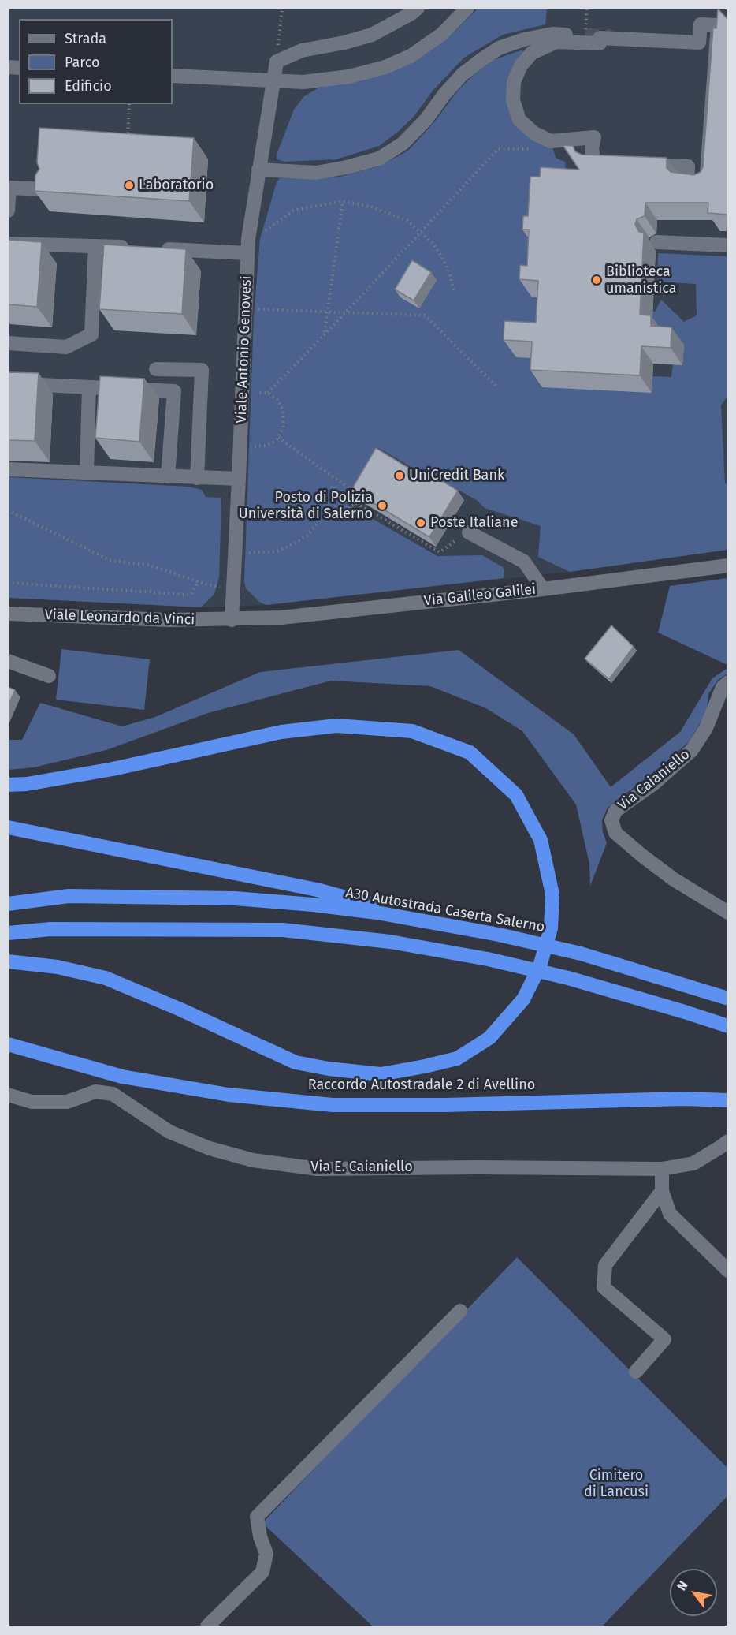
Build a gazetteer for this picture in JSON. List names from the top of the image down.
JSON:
{
  "streets": {
    "highway": ["A30 Autostrada Caserta Salerno", "Raccordo Autostradale 2 di Avellino"],
    "street": [
      "Viale Antonio Genovesi",
      "Via Galileo Galilei",
      "Viale Leonardo da Vinci",
      "Via Caianiello",
      "Via E. Caianiello"
    ]
  },
  "crossings": [
    ["Viale Antonio Genovesi", "Via Galileo Galilei"],
    ["Viale Antonio Genovesi", "Viale Leonardo da Vinci"],
    ["Via Galileo Galilei", "Viale Leonardo da Vinci"]
  ],
  "parks": ["Cimitero di Lancusi"],
  "places": [
    "Laboratorio",
    "Biblioteca umanistica",
    "UniCredit Bank",
    "Posto di Polizia Università di Salerno",
    "Poste Italiane"
  ],
  "legend": ["Strada", "Parco", "Edificio"],
  "north": "top left"
}
